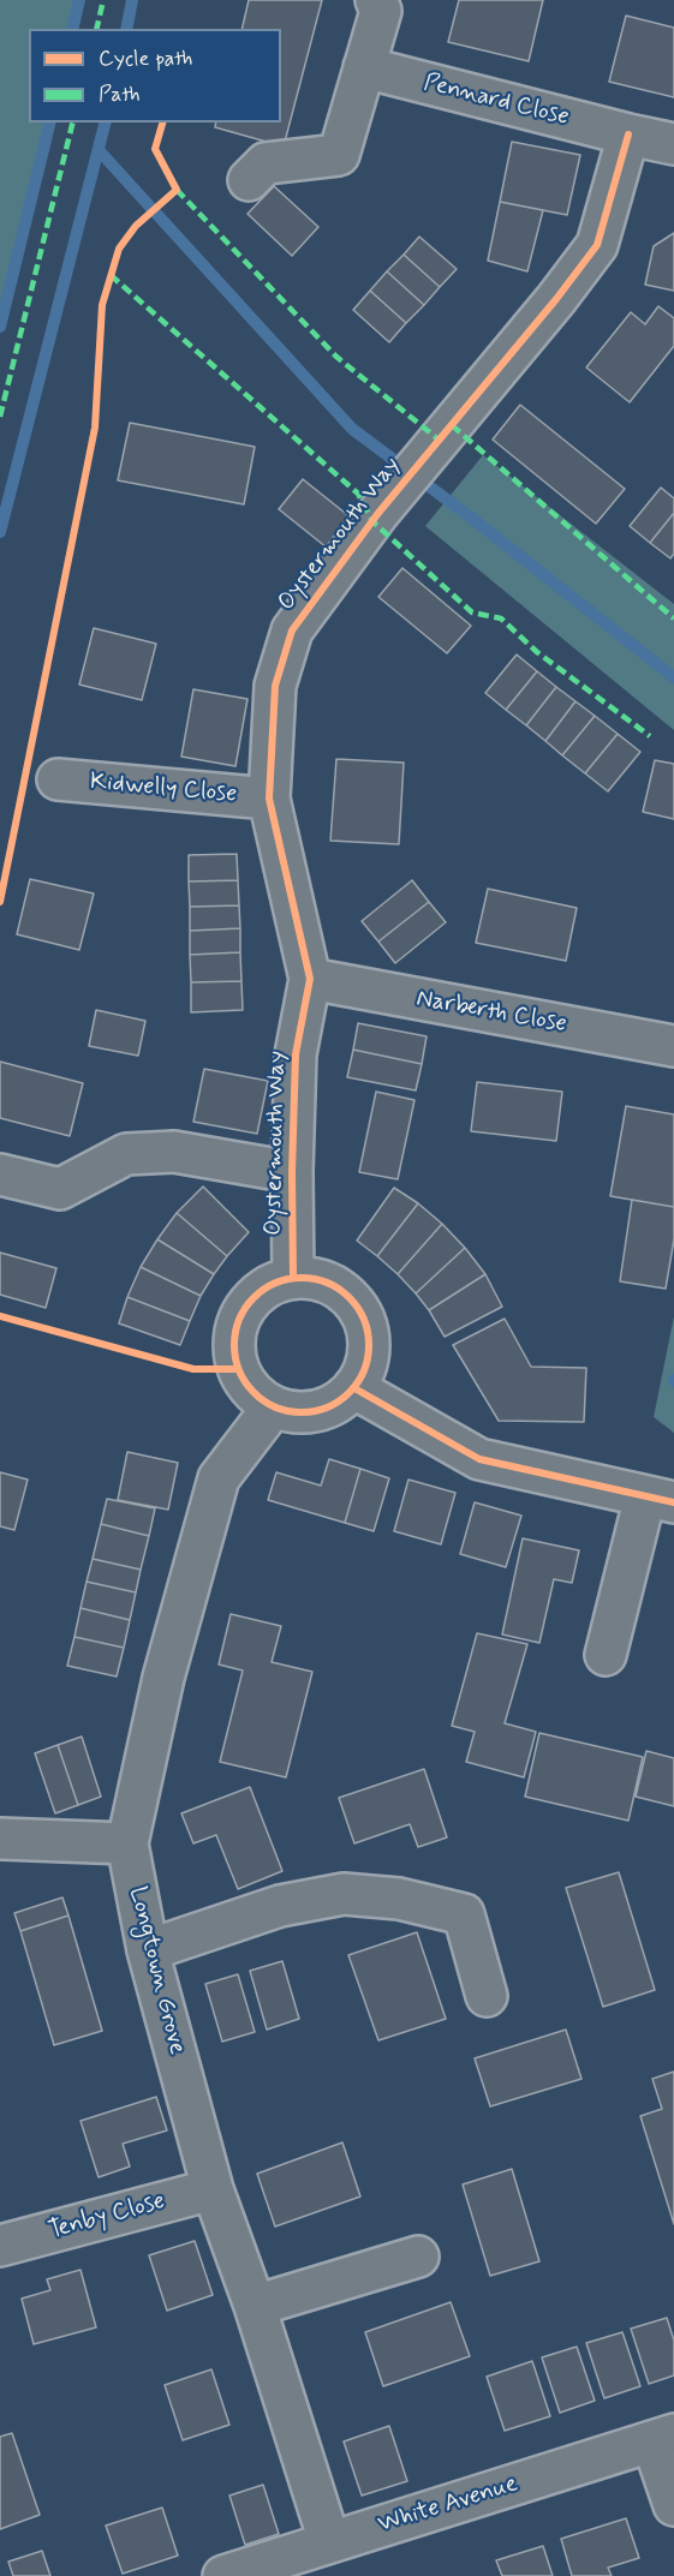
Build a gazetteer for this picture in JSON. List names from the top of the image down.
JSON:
{
  "streets": {
    "street": [
      "Pennard Close",
      "Oystermouth Way",
      "Kidwelly Close",
      "Narberth Close",
      "Longtown Grove",
      "Tenby Close",
      "White Avenue"
    ]
  },
  "crossings": [
    ["Pennard Close", "Oystermouth Way"],
    ["Oystermouth Way", "Kidwelly Close"],
    ["Oystermouth Way", "Narberth Close"],
    ["Oystermouth Way", "Longtown Grove"],
    ["Longtown Grove", "Tenby Close"],
    ["Longtown Grove", "White Avenue"]
  ],
  "legend": ["Cycle path", "Path"]
}
